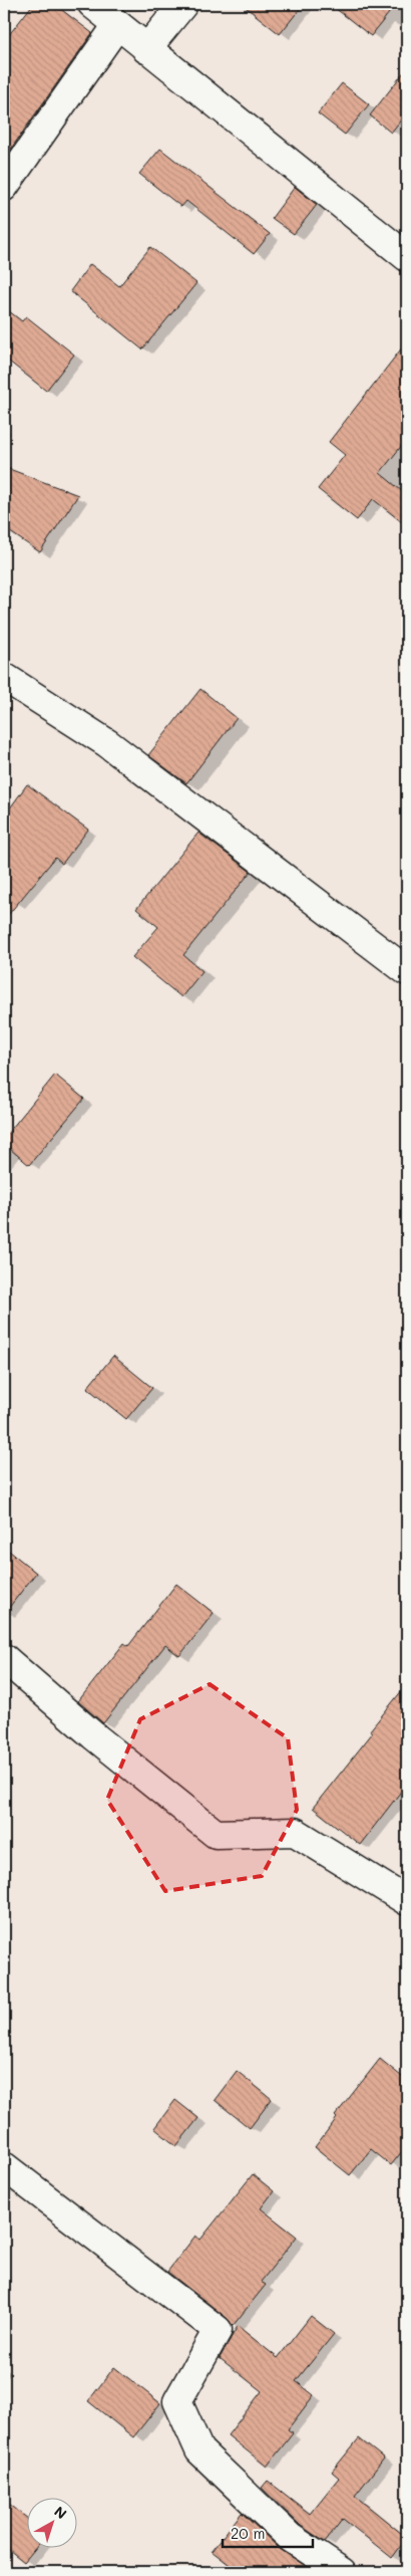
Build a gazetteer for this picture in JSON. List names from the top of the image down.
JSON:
{
  "scale_bar": "20 m",
  "north": "top right"
}
